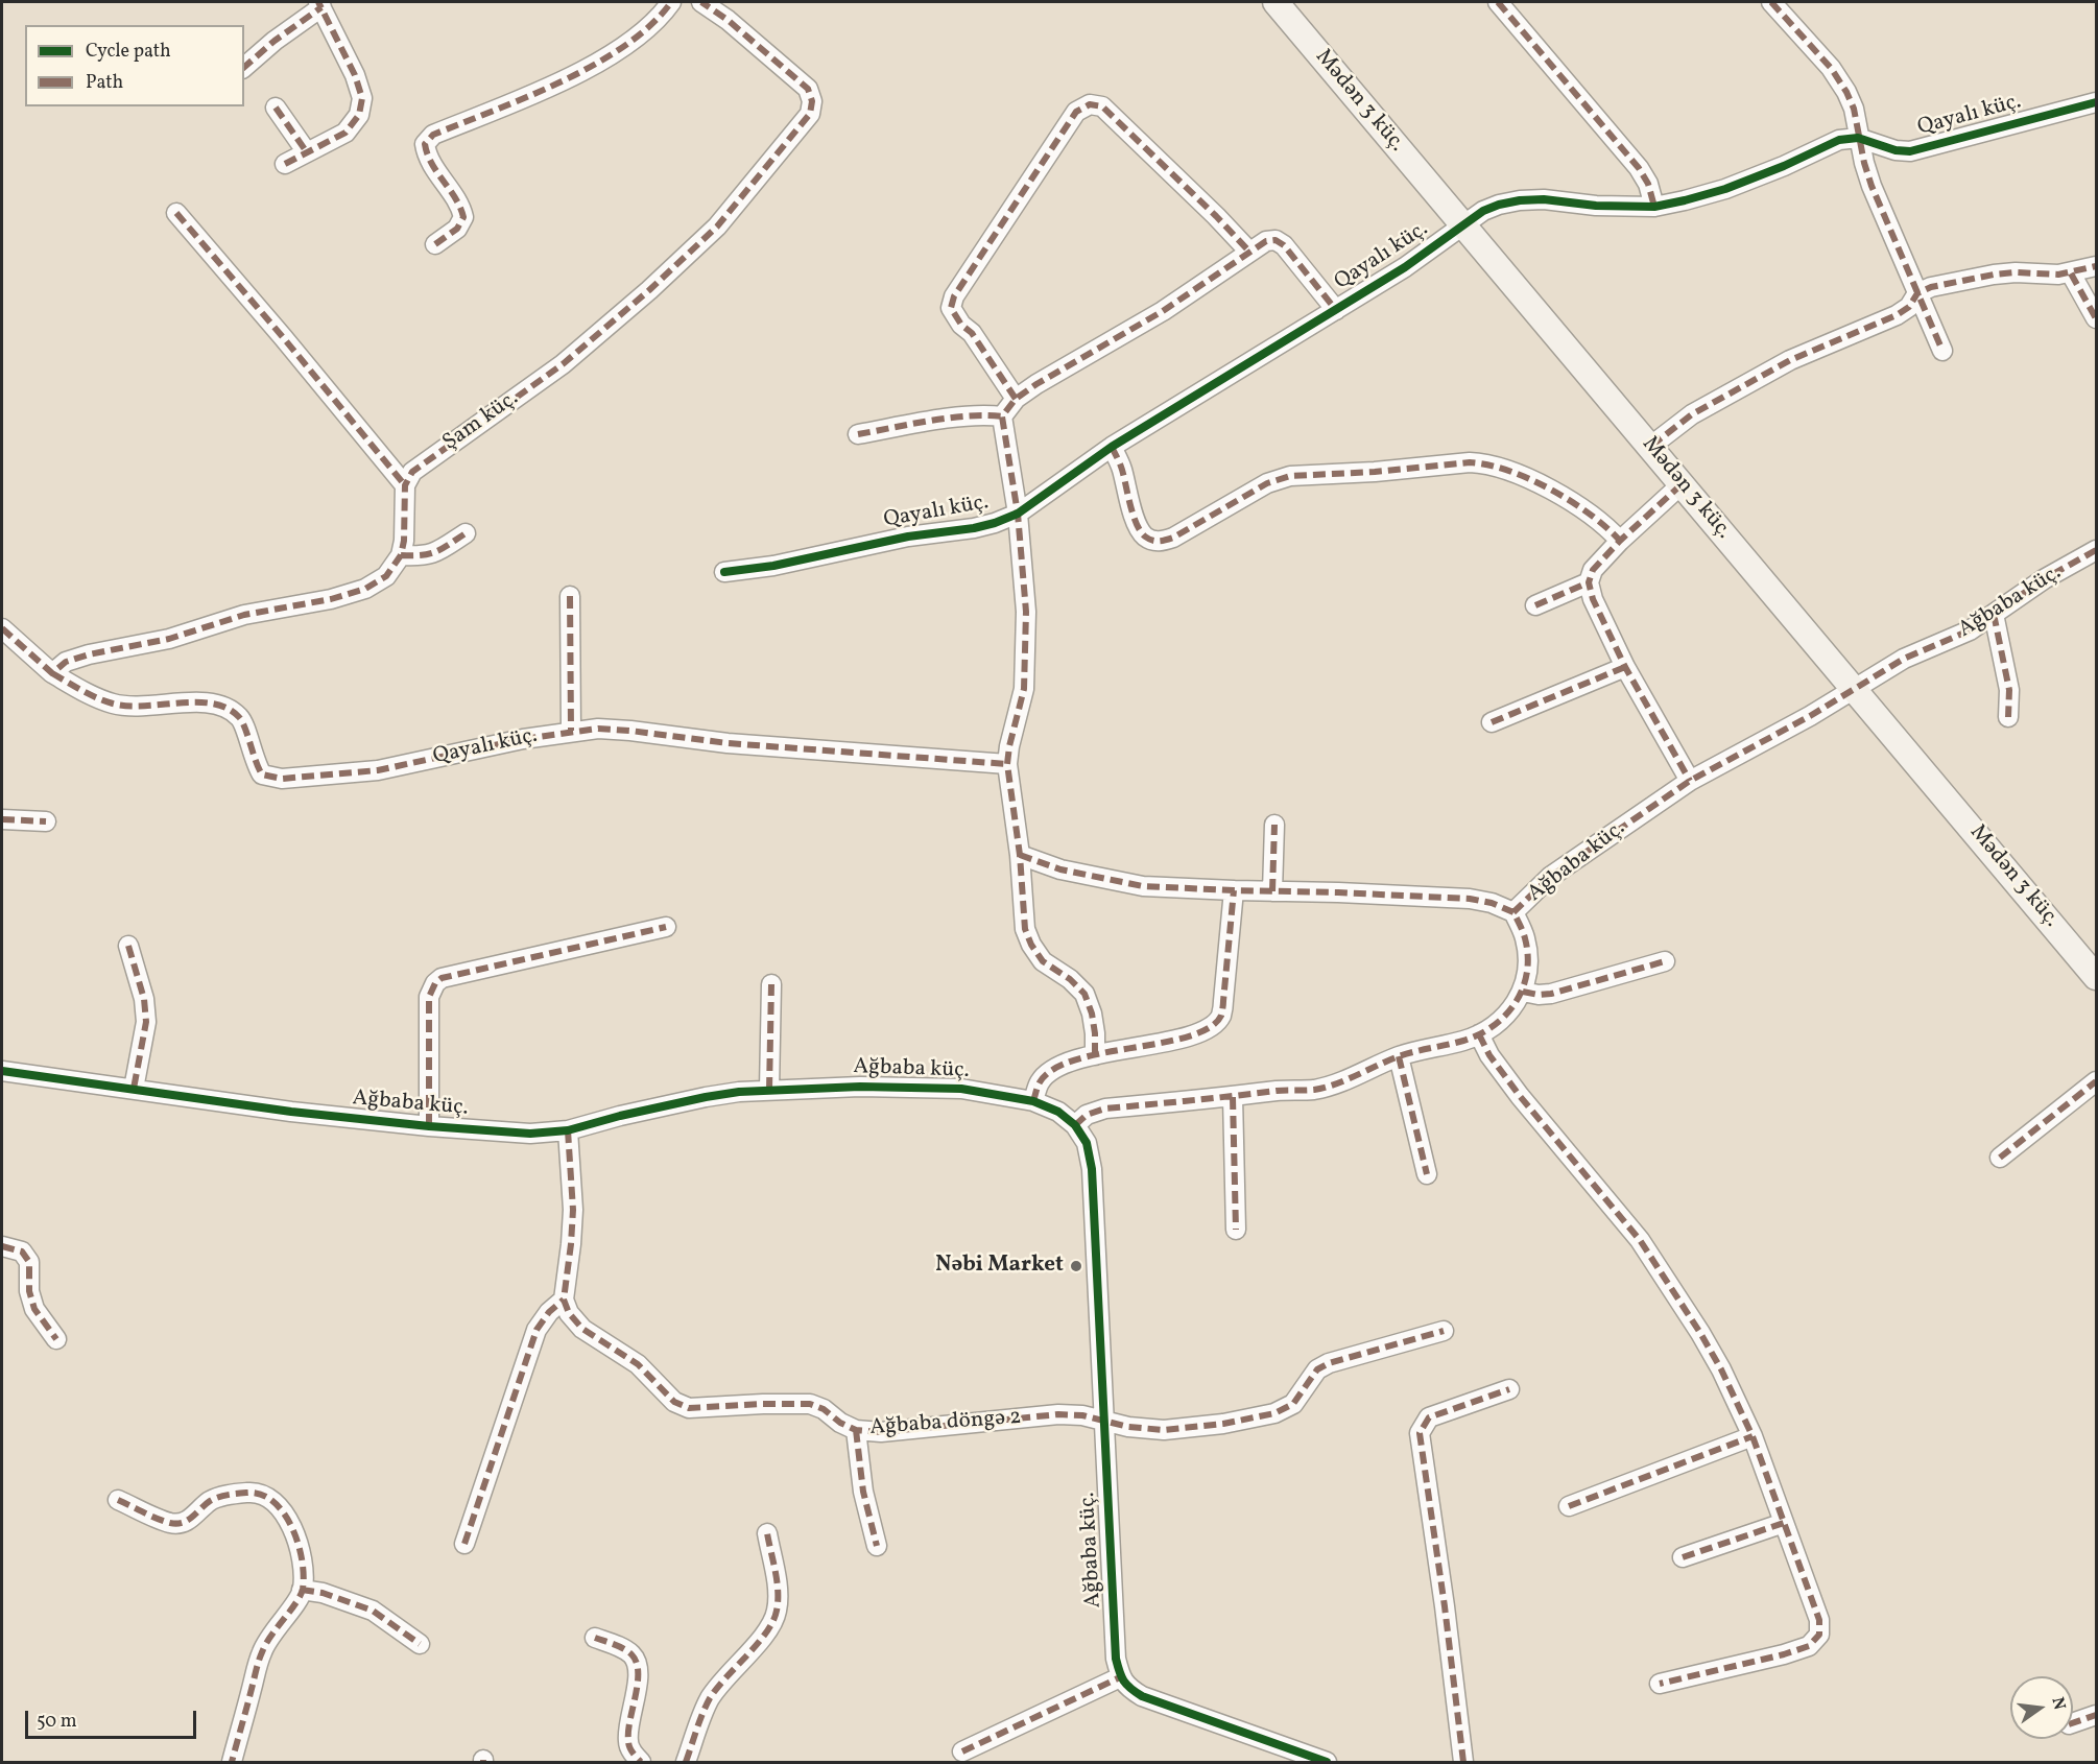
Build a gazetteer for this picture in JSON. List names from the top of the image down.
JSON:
{
  "streets": {
    "main road": ["Mədən 3 küç."],
    "street": [
      "Qayalı küç.",
      "Şam küç.",
      "Ağbaba küç.",
      "Ağbaba döngə 2"
    ]
  },
  "crossings": [
    ["Mədən 3 küç.", "Qayalı küç."],
    ["Mədən 3 küç.", "Ağbaba küç."],
    ["Ağbaba küç.", "Ağbaba döngə 2"]
  ],
  "places": ["Nəbi Market"],
  "legend": ["Cycle path", "Path"],
  "scale_bar": "50 m",
  "north": "right"
}
